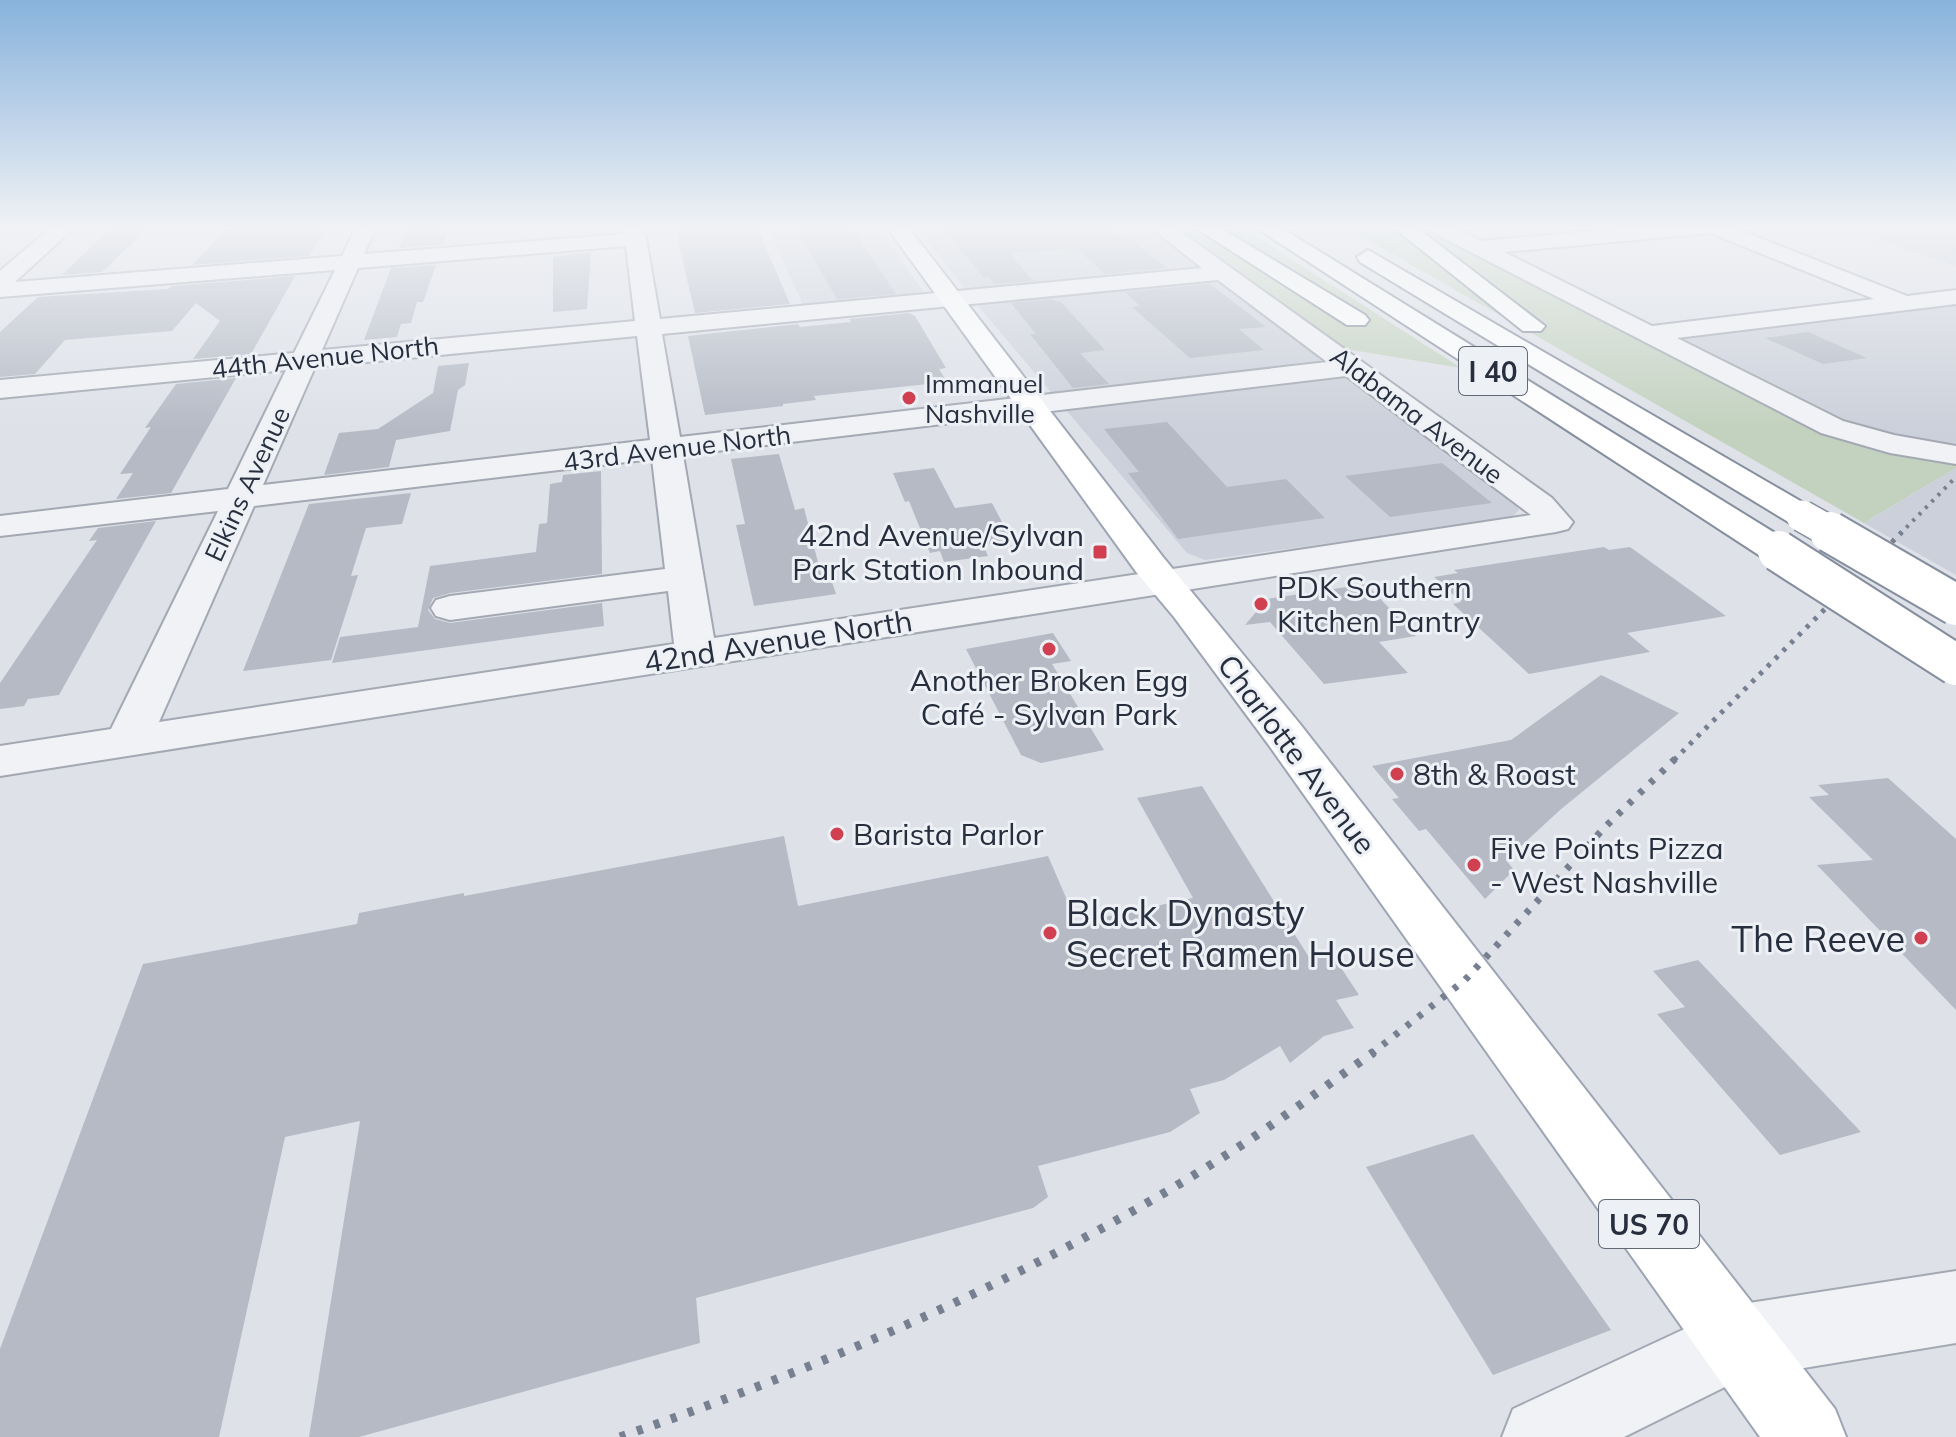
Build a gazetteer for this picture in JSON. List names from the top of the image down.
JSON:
{
  "streets": {
    "main road": ["I 40", "Charlotte Avenue", "US 70"],
    "street": [
      "44th Avenue North",
      "Alabama Avenue",
      "43rd Avenue North",
      "Elkins Avenue",
      "42nd Avenue North"
    ]
  },
  "crossings": [
    ["44th Avenue North", "Elkins Avenue"],
    ["44th Avenue North", "Charlotte Avenue"],
    ["Alabama Avenue", "43rd Avenue North"],
    ["Alabama Avenue", "42nd Avenue North"],
    ["43rd Avenue North", "Elkins Avenue"],
    ["43rd Avenue North", "Charlotte Avenue"],
    ["Elkins Avenue", "42nd Avenue North"],
    ["42nd Avenue North", "Charlotte Avenue"]
  ],
  "places": {
    "other": [
      "Immanuel Nashville",
      "PDK Southern Kitchen Pantry",
      "Another Broken Egg Café - Sylvan Park",
      "8th & Roast",
      "Barista Parlor",
      "Five Points Pizza - West Nashville",
      "Black Dynasty Secret Ramen House",
      "The Reeve"
    ],
    "transit": ["42nd Avenue/Sylvan Park Station Inbound"]
  }
}
